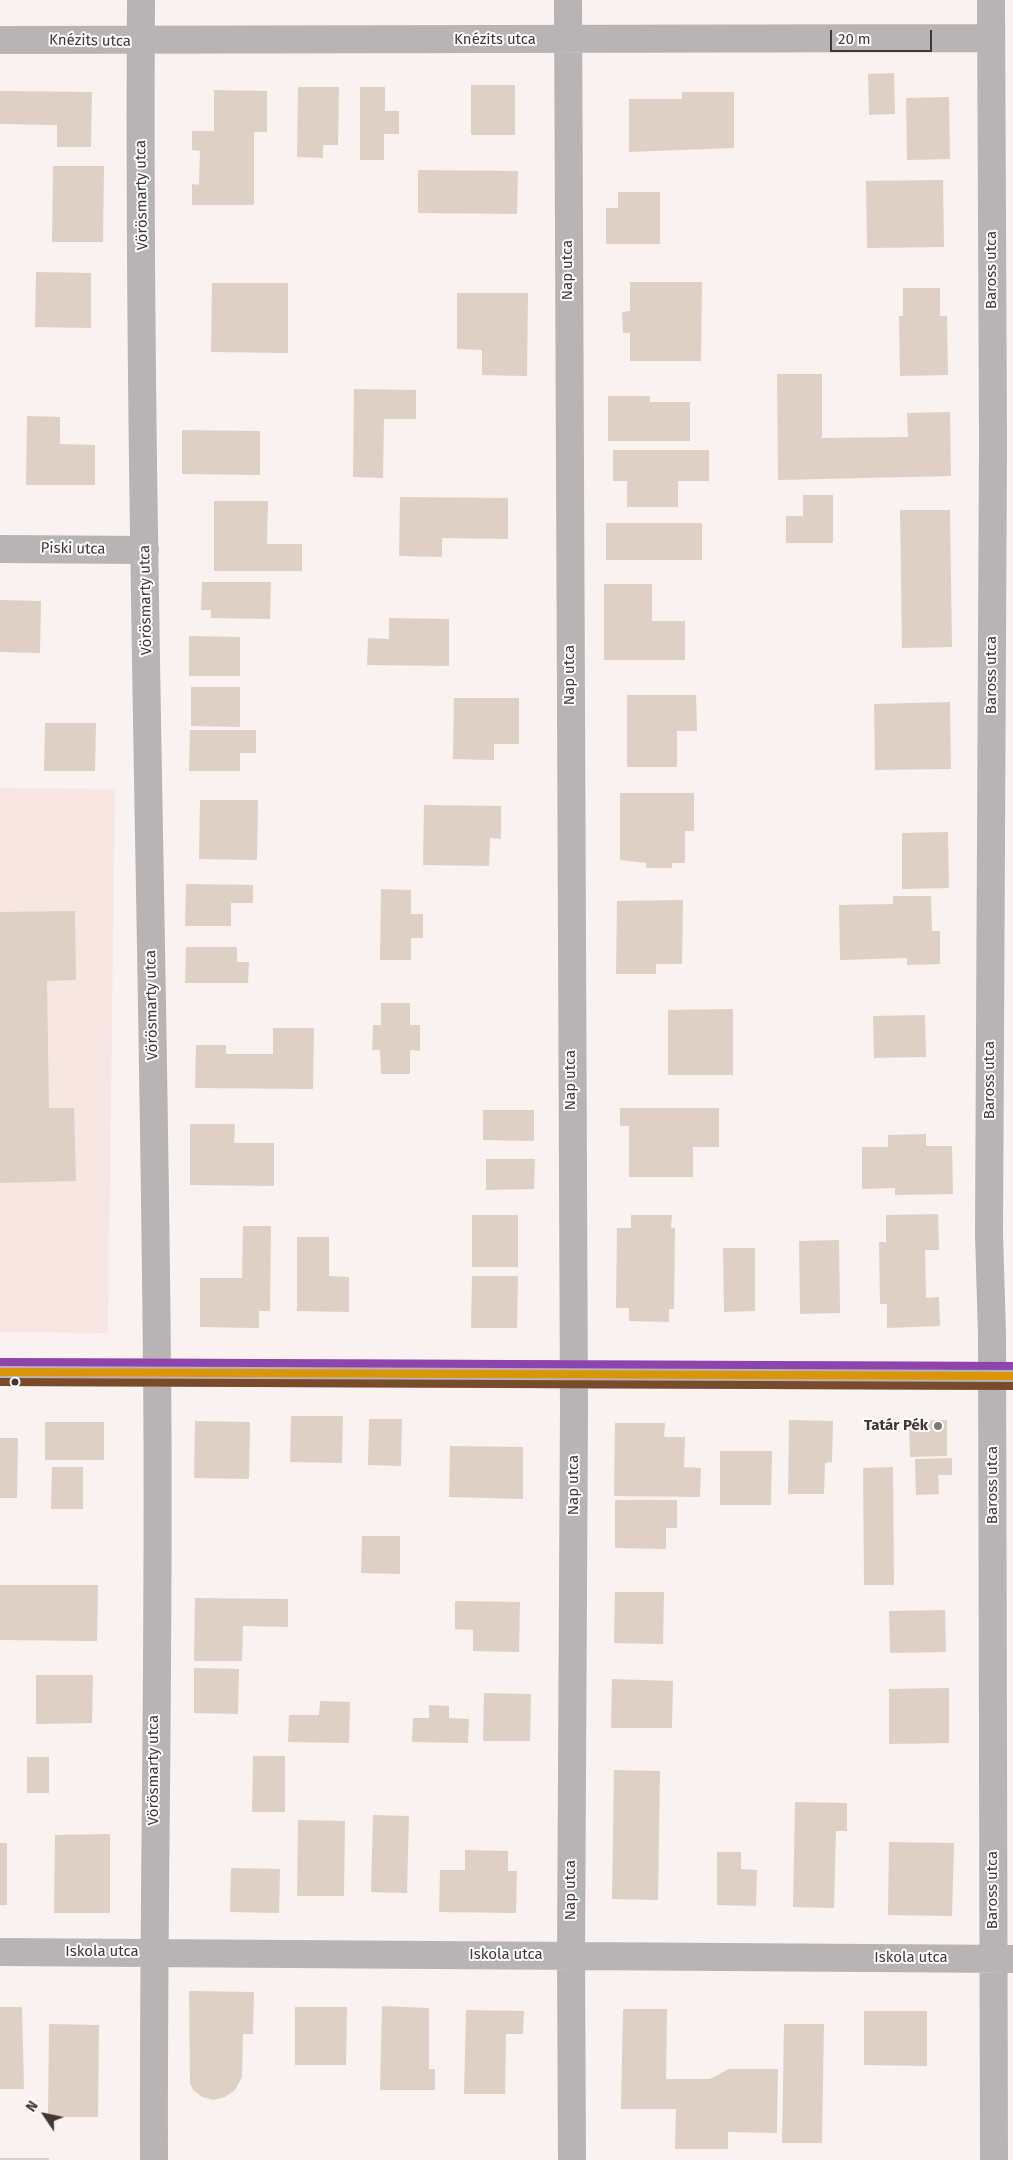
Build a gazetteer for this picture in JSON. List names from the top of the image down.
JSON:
{
  "streets": {
    "street": [
      "Knézits utca",
      "Vörösmarty utca",
      "Nap utca",
      "Baross utca",
      "Piski utca",
      "Iskola utca"
    ]
  },
  "crossings": [
    ["Knézits utca", "Vörösmarty utca"],
    ["Knézits utca", "Nap utca"],
    ["Knézits utca", "Baross utca"],
    ["Vörösmarty utca", "Piski utca"],
    ["Vörösmarty utca", "Iskola utca"],
    ["Nap utca", "Iskola utca"],
    ["Baross utca", "Iskola utca"]
  ],
  "places": ["Tatár Pék"],
  "scale_bar": "20 m",
  "north": "top left"
}
